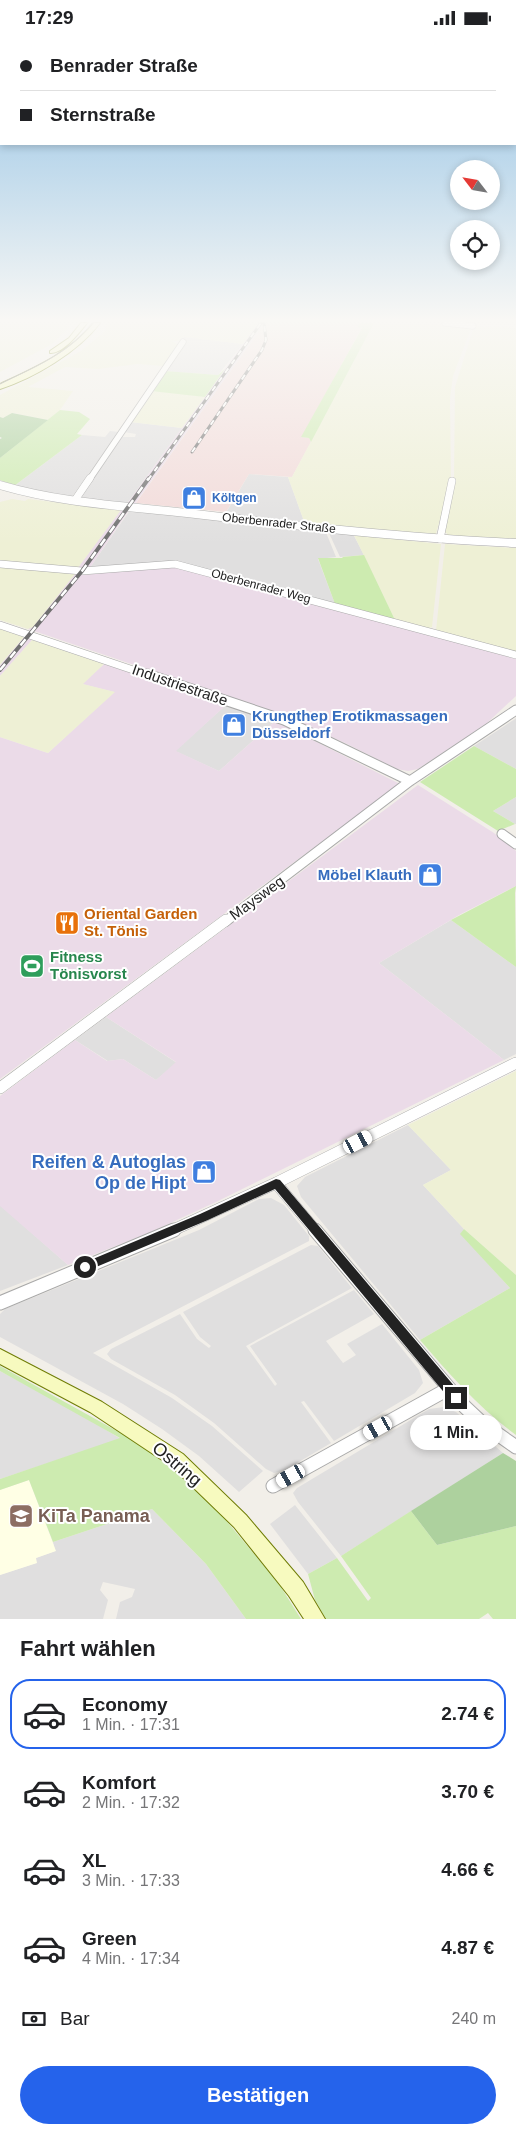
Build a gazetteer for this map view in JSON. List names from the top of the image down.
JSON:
{
  "streets": {
    "main road": ["Ostring"],
    "street": [
      "Oberbenrader Straße",
      "Oberbenrader Weg",
      "Industriestraße",
      "Maysweg"
    ]
  },
  "crossings": [
    ["Industriestraße", "Maysweg"]
  ],
  "places": {
    "shop": [
      "Költgen",
      "Krungthep Erotikmassagen Düsseldorf",
      "Möbel Klauth",
      "Reifen & Autoglas Op de Hipt"
    ],
    "restaurant": ["Oriental Garden St. Tönis"],
    "sports": ["Fitness Tönisvorst"],
    "school or university": ["KiTa Panama"]
  },
  "north": "top left",
  "page": {
    "status": "17:29",
    "banner": ["Benrader Straße", "Sternstraße"],
    "bubble": "1 Min.",
    "heading": "Fahrt wählen",
    "list": [
      {
        "name": "Economy",
        "note": "1 Min. · 17:31",
        "value": "2.74 €"
      },
      {
        "name": "Komfort",
        "note": "2 Min. · 17:32",
        "value": "3.70 €"
      },
      {
        "name": "XL",
        "note": "3 Min. · 17:33",
        "value": "4.66 €"
      },
      {
        "name": "Green",
        "note": "4 Min. · 17:34",
        "value": "4.87 €"
      }
    ],
    "pay": ["Bar", "240 m"],
    "buttons": "Bestätigen"
  }
}
